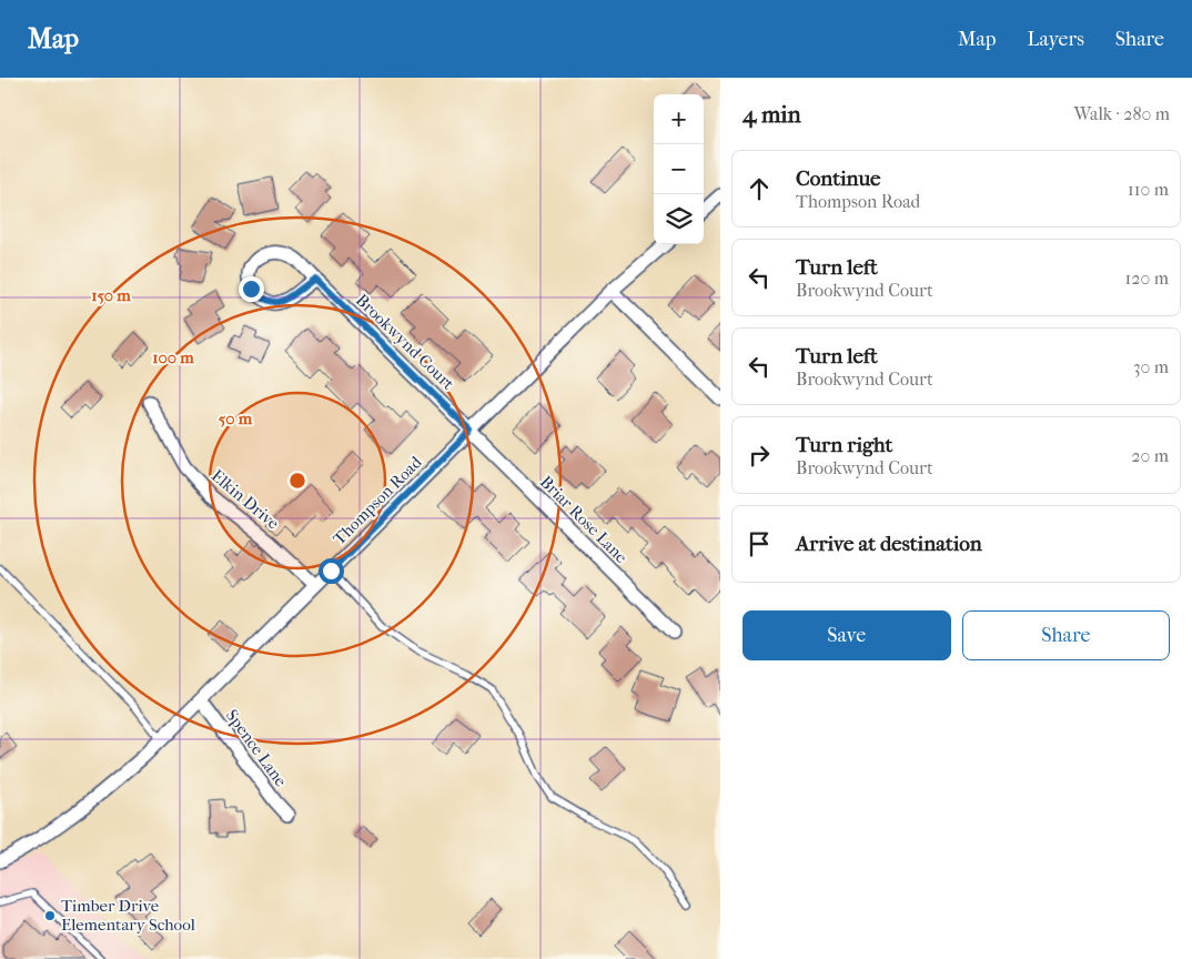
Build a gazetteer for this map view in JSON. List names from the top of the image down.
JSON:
{
  "streets": {
    "street": [
      "Brookwynd Court",
      "Elkin Drive",
      "Thompson Road",
      "Briar Rose Lane",
      "Spence Lane"
    ]
  },
  "crossings": [
    ["Brookwynd Court", "Thompson Road"],
    ["Brookwynd Court", "Briar Rose Lane"],
    ["Elkin Drive", "Thompson Road"],
    ["Thompson Road", "Briar Rose Lane"],
    ["Thompson Road", "Spence Lane"]
  ],
  "places": ["Timber Drive Elementary School"],
  "page": {
    "header": "Map",
    "nav": ["Map", "Layers", "Share"],
    "heading": ["4 min", "Walk · 280 m"],
    "map_buttons": ["+", "−"],
    "list": [
      ["Continue", "Thompson Road", "110 m"],
      ["Turn left", "Brookwynd Court", "120 m"],
      ["Turn left", "Brookwynd Court", "30 m"],
      ["Turn right", "Brookwynd Court", "20 m"],
      "Arrive at destination"
    ],
    "buttons": ["Save", "Share"]
  },
  "rings": ["150 m", "100 m", "50 m"]
}
